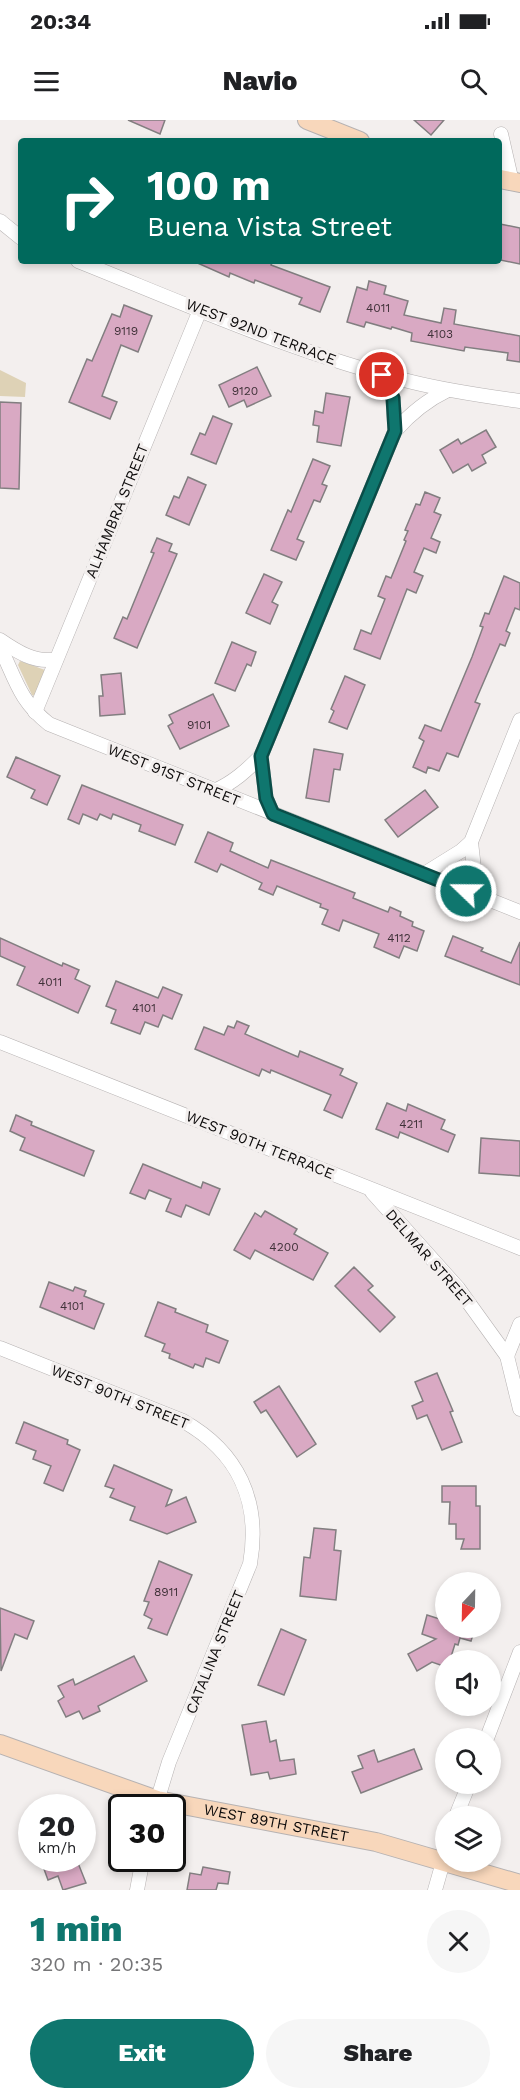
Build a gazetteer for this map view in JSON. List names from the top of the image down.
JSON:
{
  "streets": {
    "street": [
      "WEST 92ND TERRACE",
      "ALHAMBRA STREET",
      "WEST 91ST STREET",
      "WEST 90TH TERRACE",
      "DELMAR STREET",
      "WEST 90TH STREET",
      "CATALINA STREET",
      "WEST 89TH STREET"
    ]
  },
  "crossings": [
    ["WEST 92ND TERRACE", "ALHAMBRA STREET"],
    ["ALHAMBRA STREET", "WEST 91ST STREET"],
    ["WEST 90TH TERRACE", "DELMAR STREET"],
    ["WEST 90TH STREET", "CATALINA STREET"]
  ],
  "house_numbers": [
    "4011",
    "9119",
    "4103",
    "9120",
    "9101",
    "4112",
    "4011",
    "4101",
    "4211",
    "4200",
    "4101",
    "8911"
  ],
  "north": "bottom",
  "page": {
    "status": "20:34",
    "header": "Navio",
    "turn": ["100 m", "Buena Vista Street"],
    "speed": "20 km/h",
    "limit": "30",
    "heading": ["1 min", "320 m · 20:35"],
    "buttons": ["Exit", "Share"]
  }
}
